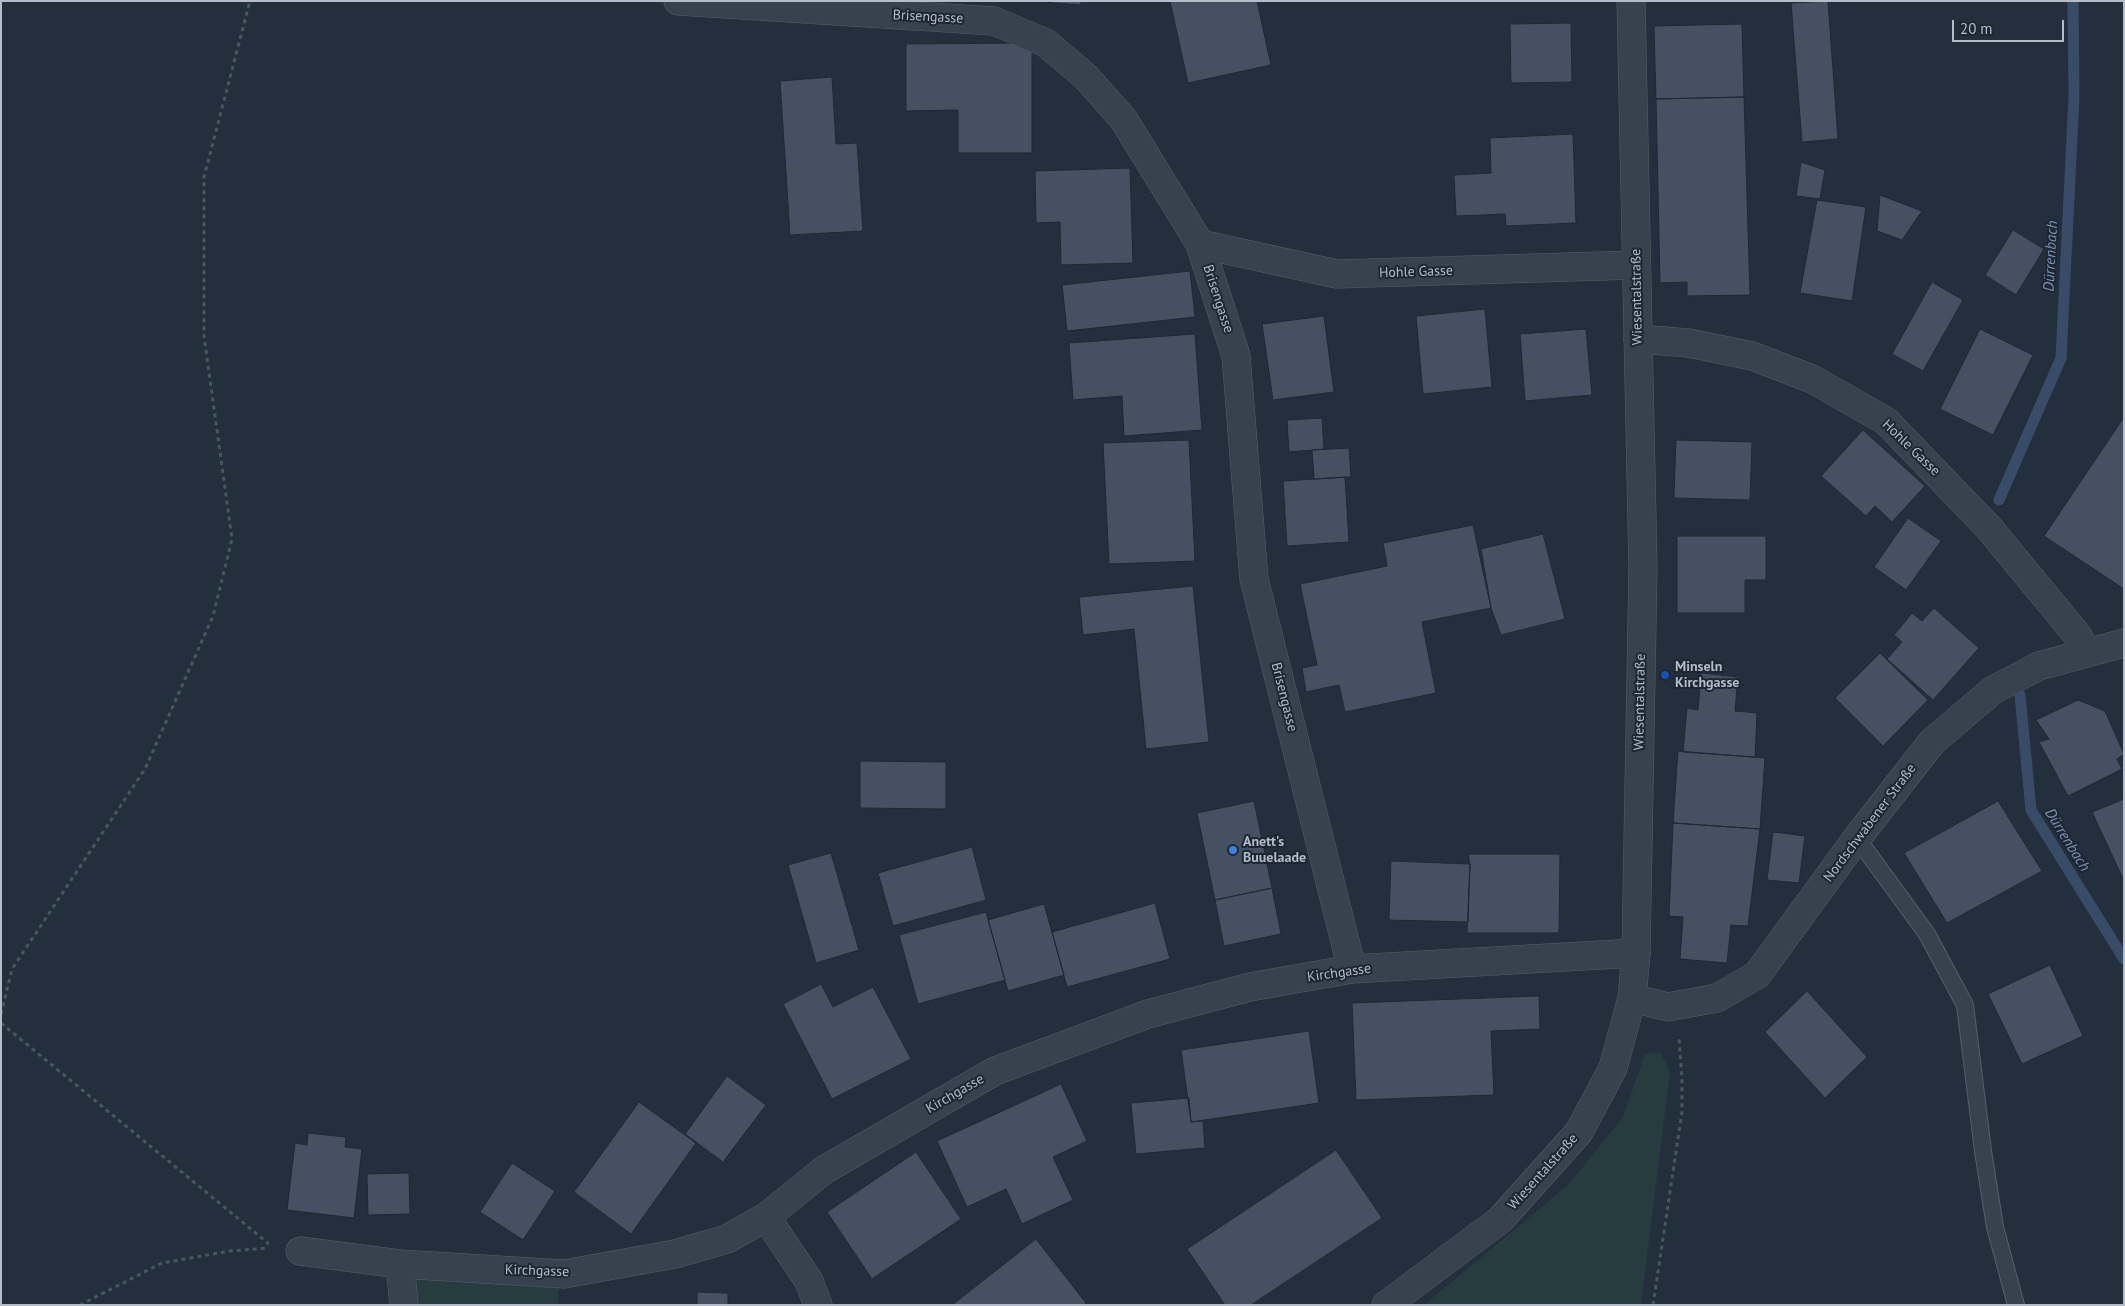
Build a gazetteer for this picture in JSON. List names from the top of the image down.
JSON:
{
  "streets": {
    "street": [
      "Brisengasse",
      "Hohle Gasse",
      "Wiesentalstraße",
      "Nordschwabener Straße",
      "Kirchgasse"
    ]
  },
  "crossings": [
    ["Brisengasse", "Hohle Gasse"],
    ["Brisengasse", "Kirchgasse"],
    ["Hohle Gasse", "Wiesentalstraße"],
    ["Hohle Gasse", "Nordschwabener Straße"],
    ["Wiesentalstraße", "Nordschwabener Straße"],
    ["Wiesentalstraße", "Kirchgasse"]
  ],
  "water": ["Dürrenbach"],
  "places": ["Minseln Kirchgasse", "Anett's Buuelaade"],
  "scale_bar": "20 m"
}
